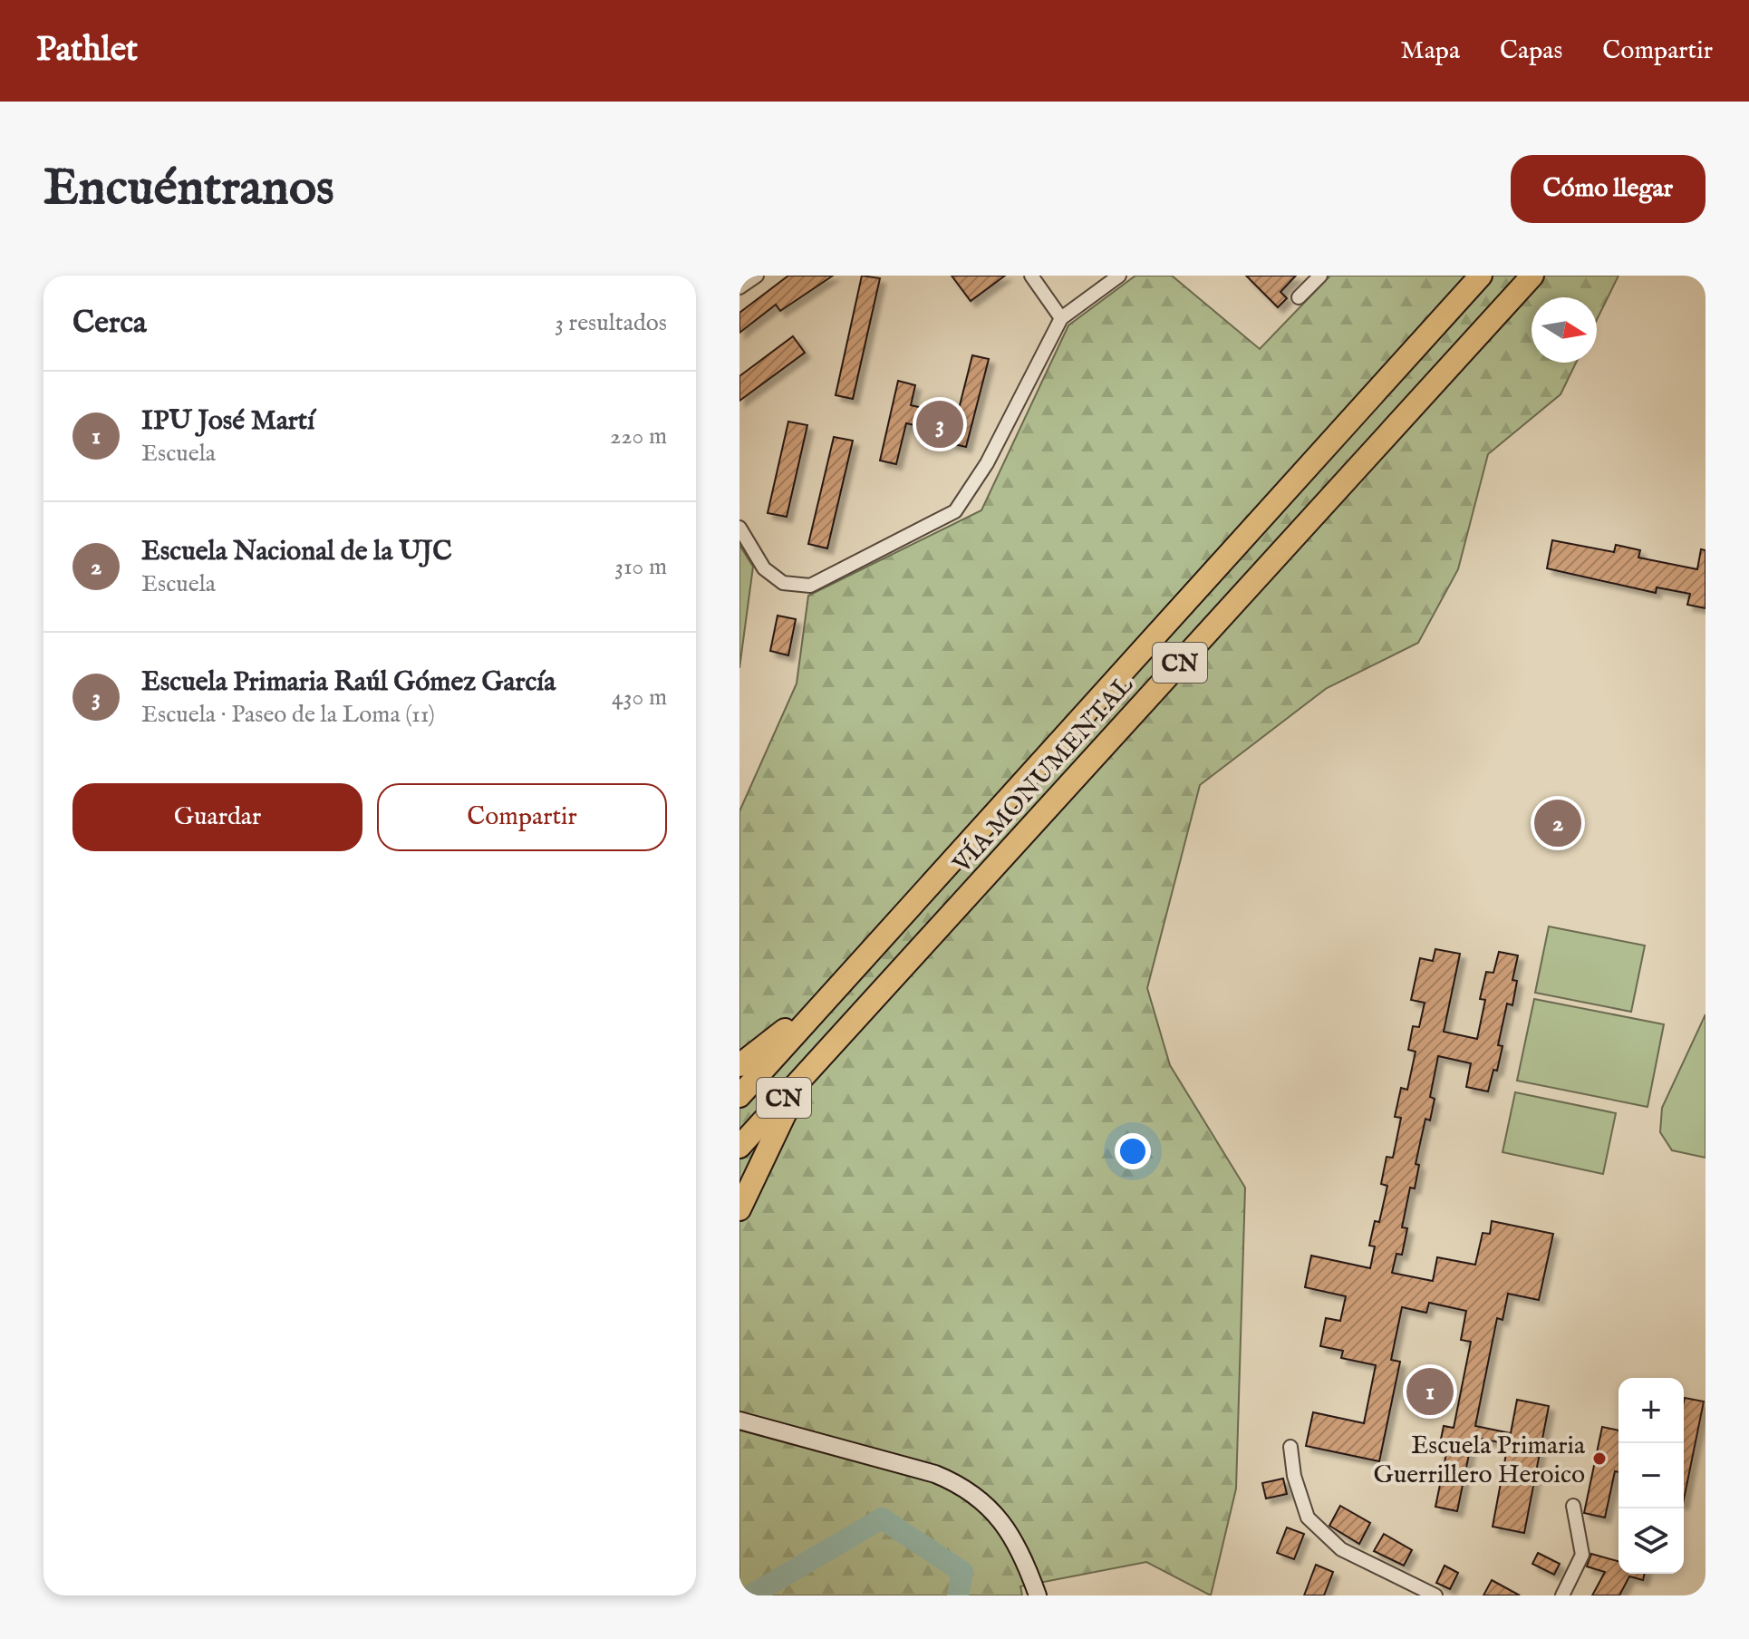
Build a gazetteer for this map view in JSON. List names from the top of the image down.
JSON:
{
  "streets": {
    "highway": ["CN", "VÍA MONUMENTAL"]
  },
  "places": ["Escuela Primaria Guerrillero Heroico"],
  "north": "right",
  "page": {
    "header": "Pathlet",
    "nav": ["Mapa", "Capas", "Compartir"],
    "buttons": [
      "Cómo llegar",
      ["Guardar", "Compartir"]
    ],
    "title": "Encuéntranos",
    "heading": ["Cerca", "3 resultados"],
    "list": [
      {
        "mark": "1",
        "name": "IPU José Martí",
        "note": "Escuela",
        "value": "220 m"
      },
      {
        "mark": "2",
        "name": "Escuela Nacional de la UJC",
        "note": "Escuela",
        "value": "310 m"
      },
      {
        "mark": "3",
        "name": "Escuela Primaria Raúl Gómez García",
        "note": "Escuela · Paseo de la Loma (11)",
        "value": "430 m"
      }
    ],
    "pins": ["3", "2", "1"],
    "map_buttons": ["+", "−"]
  }
}
